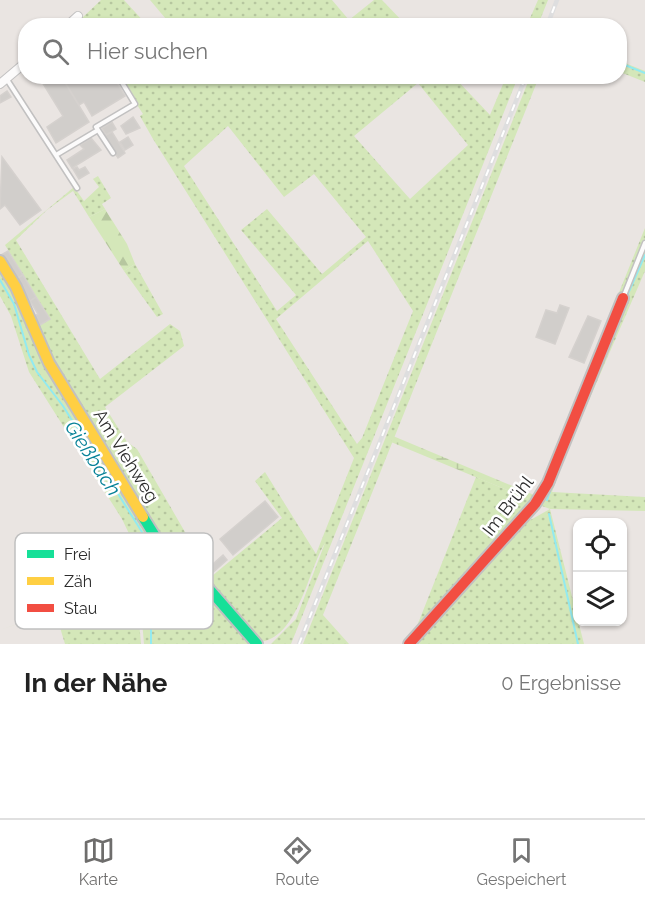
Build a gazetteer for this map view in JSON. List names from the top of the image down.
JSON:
{
  "streets": {
    "street": ["Am Viehweg", "Im Brühl"]
  },
  "water": ["Gießbach"],
  "legend": ["Frei", "Zäh", "Stau"],
  "page": {
    "search": "Hier suchen",
    "heading": ["In der Nähe", "0 Ergebnisse"],
    "nav": ["Karte", "Route", "Gespeichert"]
  }
}
